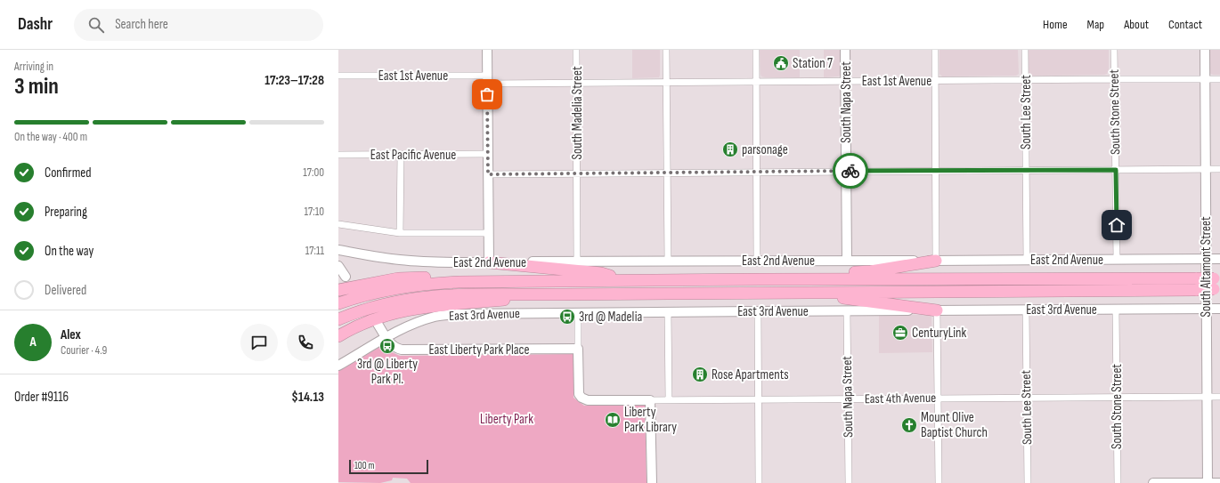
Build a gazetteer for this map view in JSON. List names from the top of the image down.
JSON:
{
  "streets": {
    "street": [
      "East 1st Avenue",
      "South Napa Street",
      "South Lee Street",
      "South Stone Street",
      "South Madelia Street",
      "East Pacific Avenue",
      "East 2nd Avenue",
      "South Altamont Street",
      "East 3rd Avenue",
      "East Liberty Park Place",
      "East 4th Avenue"
    ]
  },
  "crossings": [
    ["East 1st Avenue", "South Napa Street"],
    ["East 1st Avenue", "South Lee Street"],
    ["East 1st Avenue", "South Stone Street"],
    ["East 1st Avenue", "South Madelia Street"],
    ["East 1st Avenue", "South Altamont Street"],
    ["South Napa Street", "East 2nd Avenue"],
    ["South Napa Street", "East 3rd Avenue"],
    ["South Napa Street", "East 4th Avenue"],
    ["South Lee Street", "East 2nd Avenue"],
    ["South Lee Street", "East 3rd Avenue"],
    ["South Lee Street", "East 4th Avenue"],
    ["South Stone Street", "East 2nd Avenue"],
    ["South Stone Street", "East 3rd Avenue"],
    ["South Stone Street", "East 4th Avenue"],
    ["South Madelia Street", "East 2nd Avenue"],
    ["East 2nd Avenue", "South Altamont Street"],
    ["South Altamont Street", "East 3rd Avenue"],
    ["South Altamont Street", "East 4th Avenue"],
    ["East 3rd Avenue", "East Liberty Park Place"],
    ["East Liberty Park Place", "East 4th Avenue"]
  ],
  "parks": ["Liberty Park"],
  "places": {
    "public building": ["Station 7"],
    "building": ["parsonage", "Rose Apartments"],
    "bus stop": ["3rd @ Madelia", "3rd @ Liberty Park Pl."],
    "office": ["CenturyLink"],
    "library": ["Liberty Park Library"],
    "church": ["Mount Olive Baptist Church"]
  },
  "scale_bar": "100 m",
  "page": {
    "header": "Dashr",
    "search": "Search here",
    "nav": [
      "Home",
      "Map",
      "About",
      "Contact"
    ],
    "heading": ["3 min", "Arriving in", "17:23–17:28"],
    "panel": [
      "Alex",
      "Courier · 4.9",
      "Order #9116",
      "$14.13"
    ],
    "bar": "On the way · 400 m",
    "list": [
      ["Confirmed", "17:00"],
      ["Preparing", "17:10"],
      ["On the way", "17:11"],
      "Delivered"
    ],
    "round": "A",
    "scale": "100 m"
  }
}
